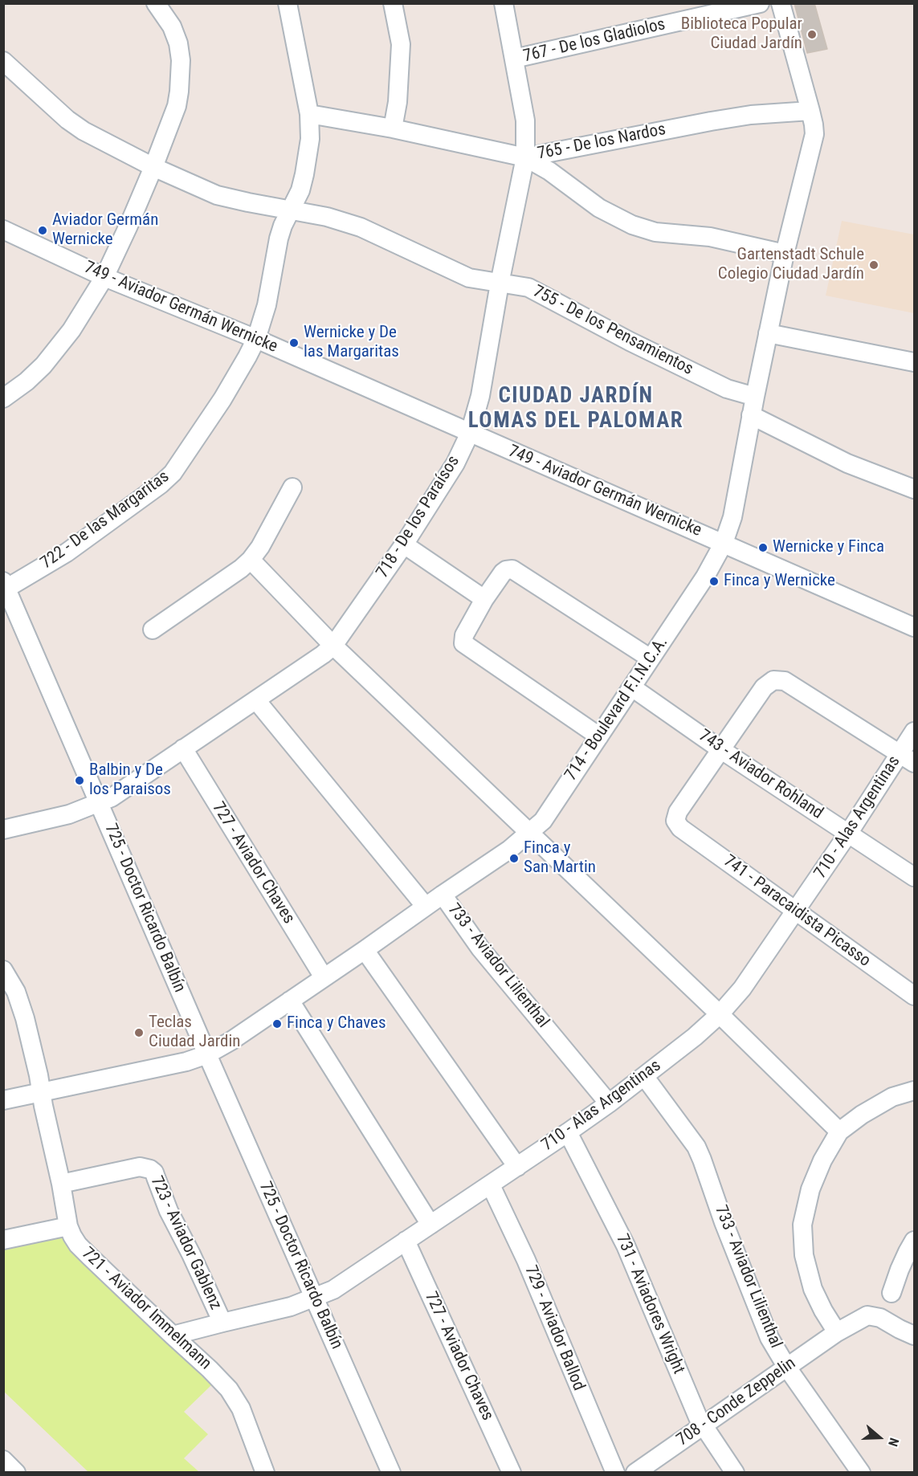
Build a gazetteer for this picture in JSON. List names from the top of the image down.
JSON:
{
  "streets": {
    "street": [
      "767 - De los Gladiolos",
      "765 - De los Nardos",
      "749 - Aviador Germán Wernicke",
      "755 - De los Pensamientos",
      "718 - De los Paraísos",
      "722 - De las Margaritas",
      "714 - Boulevard F.I.N.C.A.",
      "743 - Aviador Rohland",
      "710 - Alas Argentinas",
      "727 - Aviador Chaves",
      "725 - Doctor Ricardo Balbín",
      "741 - Paracaidista Picasso",
      "733 - Aviador Lilienthal",
      "723 - Aviador Gablenz",
      "731 - Aviadores Wright",
      "721 - Aviador Immelmann",
      "729 - Aviador Ballod",
      "708 - Conde Zeppelin"
    ]
  },
  "crossings": [
    ["767 - De los Gladiolos", "718 - De los Paraísos"],
    ["765 - De los Nardos", "718 - De los Paraísos"],
    ["765 - De los Nardos", "722 - De las Margaritas"],
    ["765 - De los Nardos", "714 - Boulevard F.I.N.C.A."],
    ["749 - Aviador Germán Wernicke", "718 - De los Paraísos"],
    ["749 - Aviador Germán Wernicke", "722 - De las Margaritas"],
    ["749 - Aviador Germán Wernicke", "714 - Boulevard F.I.N.C.A."],
    ["755 - De los Pensamientos", "718 - De los Paraísos"],
    ["755 - De los Pensamientos", "722 - De las Margaritas"],
    ["755 - De los Pensamientos", "714 - Boulevard F.I.N.C.A."],
    ["718 - De los Paraísos", "727 - Aviador Chaves"],
    ["718 - De los Paraísos", "725 - Doctor Ricardo Balbín"],
    ["718 - De los Paraísos", "733 - Aviador Lilienthal"],
    ["722 - De las Margaritas", "725 - Doctor Ricardo Balbín"],
    ["714 - Boulevard F.I.N.C.A.", "743 - Aviador Rohland"],
    ["714 - Boulevard F.I.N.C.A.", "727 - Aviador Chaves"],
    ["714 - Boulevard F.I.N.C.A.", "725 - Doctor Ricardo Balbín"],
    ["714 - Boulevard F.I.N.C.A.", "733 - Aviador Lilienthal"],
    ["714 - Boulevard F.I.N.C.A.", "721 - Aviador Immelmann"],
    ["743 - Aviador Rohland", "710 - Alas Argentinas"],
    ["743 - Aviador Rohland", "741 - Paracaidista Picasso"],
    ["710 - Alas Argentinas", "727 - Aviador Chaves"],
    ["710 - Alas Argentinas", "725 - Doctor Ricardo Balbín"],
    ["710 - Alas Argentinas", "741 - Paracaidista Picasso"],
    ["710 - Alas Argentinas", "733 - Aviador Lilienthal"],
    ["710 - Alas Argentinas", "723 - Aviador Gablenz"],
    ["710 - Alas Argentinas", "731 - Aviadores Wright"],
    ["710 - Alas Argentinas", "721 - Aviador Immelmann"],
    ["710 - Alas Argentinas", "729 - Aviador Ballod"],
    ["733 - Aviador Lilienthal", "708 - Conde Zeppelin"],
    ["723 - Aviador Gablenz", "721 - Aviador Immelmann"],
    ["731 - Aviadores Wright", "708 - Conde Zeppelin"]
  ],
  "districts": ["CIUDAD JARDÍN LOMAS DEL PALOMAR"],
  "places": [
    "Biblioteca Popular Ciudad Jardín",
    "Aviador Germán Wernicke",
    "Gartenstadt Schule Colegio Ciudad Jardín",
    "Wernicke y De las Margaritas",
    "Wernicke y Finca",
    "Finca y Wernicke",
    "Balbin y De los Paraisos",
    "Finca y San Martin",
    "Finca y Chaves",
    "Teclas Ciudad Jardin"
  ],
  "north": "right"
}
